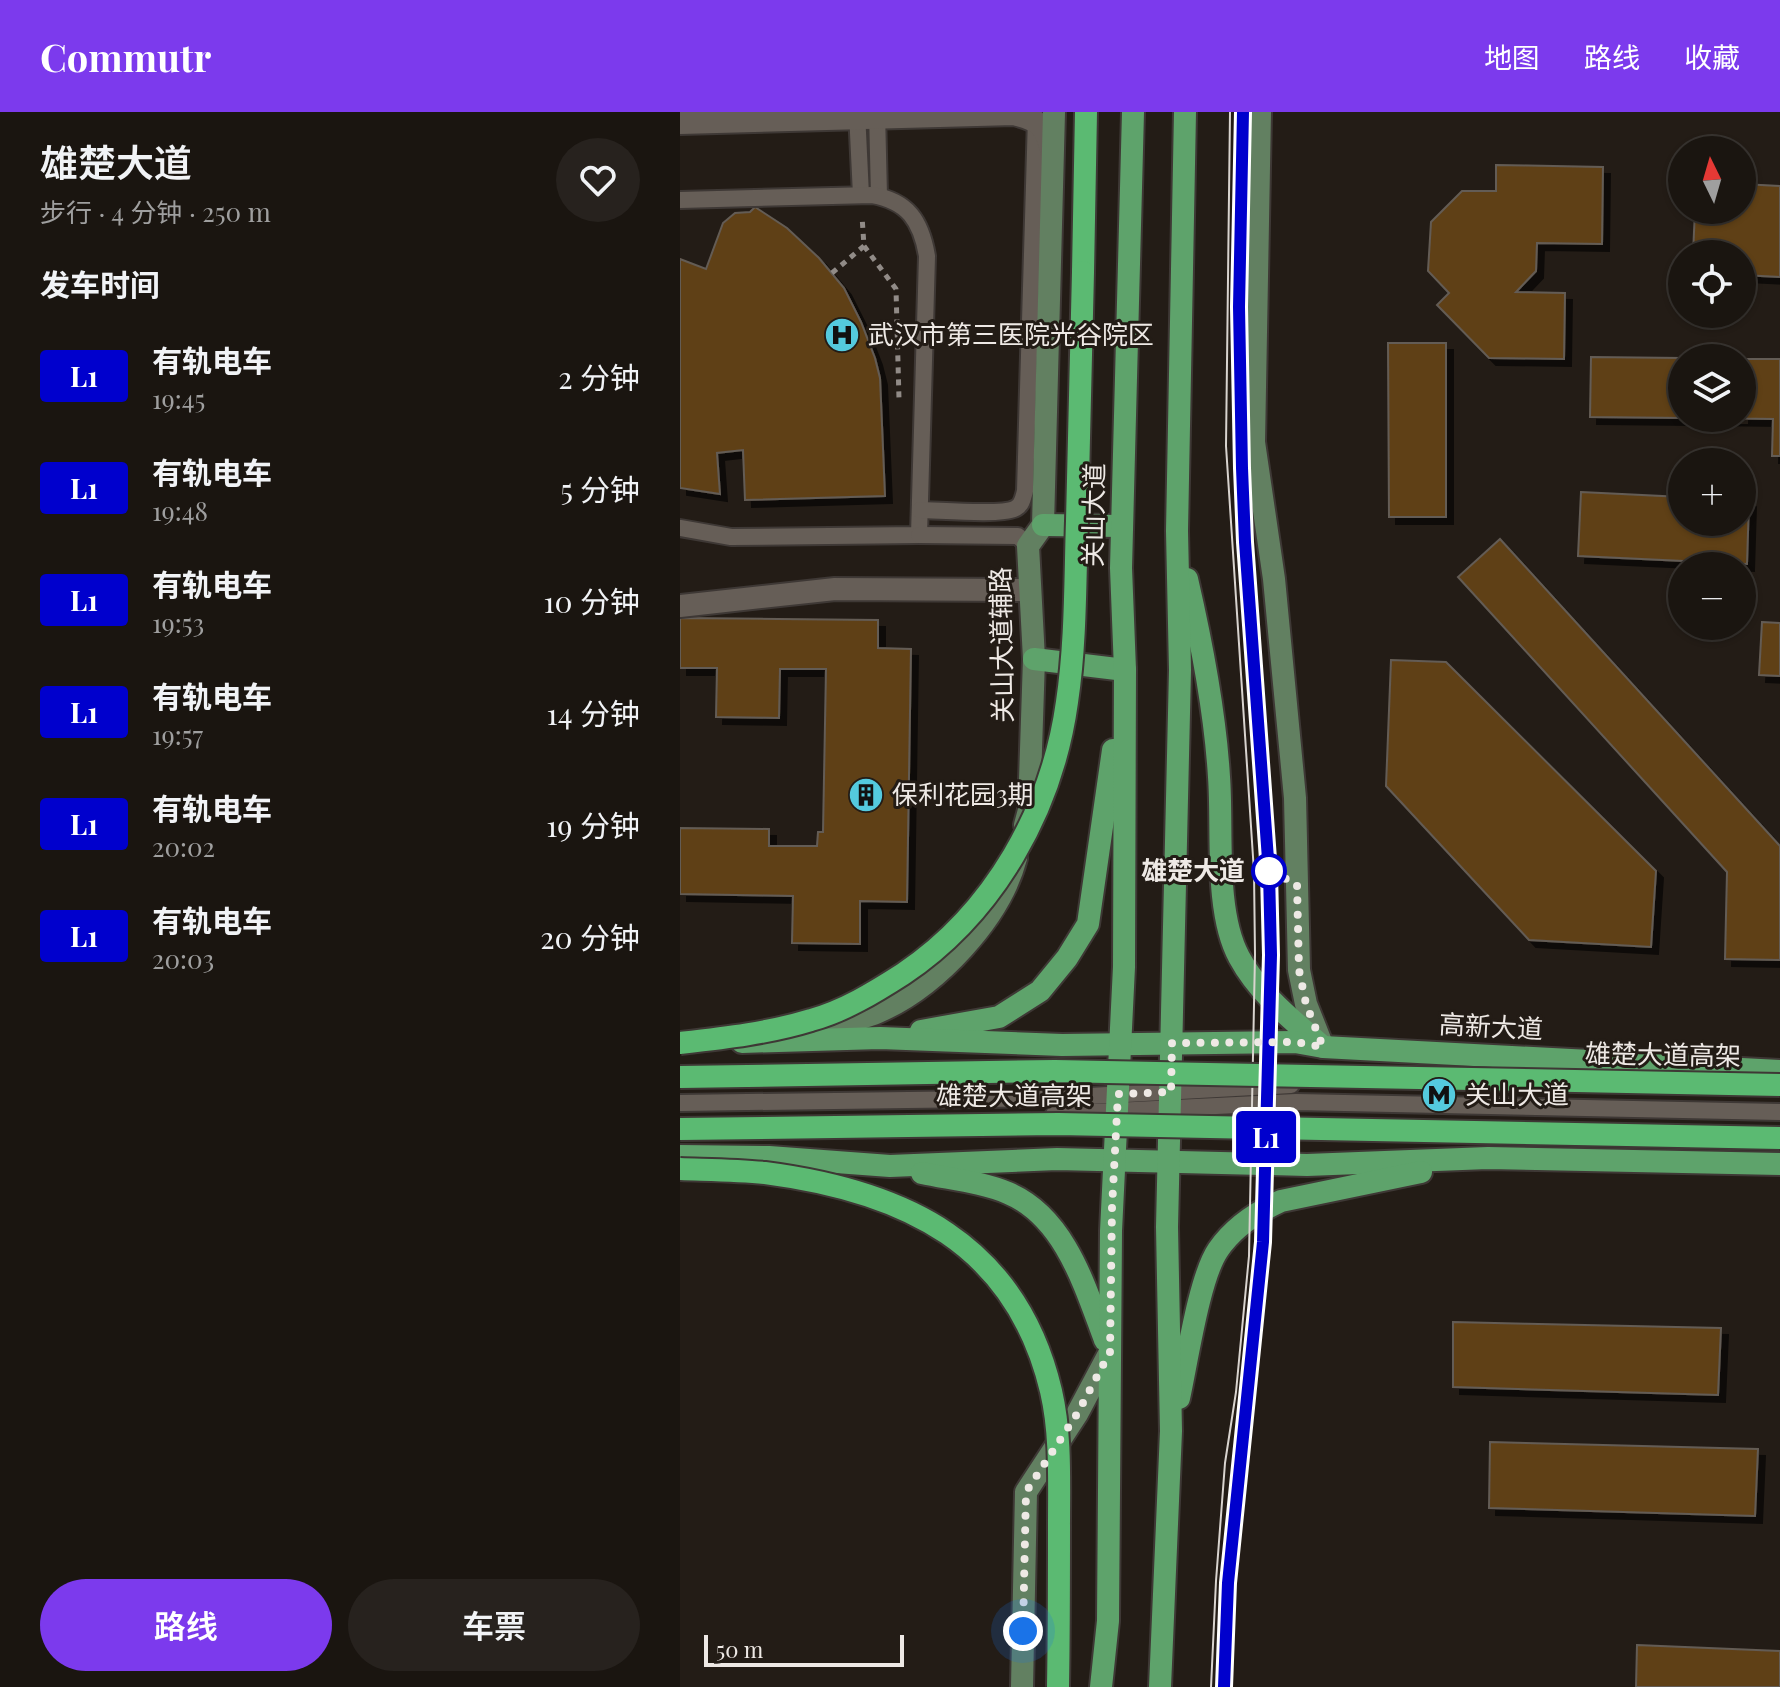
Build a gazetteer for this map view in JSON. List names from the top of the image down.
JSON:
{
  "streets": {
    "highway": ["雄楚大道高架"],
    "main road": ["关山大道", "关山大道辅路", "高新大道"]
  },
  "places": {
    "hospital": ["武汉市第三医院光谷院区"],
    "building": ["保利花园3期"],
    "other": ["雄楚大道"],
    "metro station": ["关山大道"]
  },
  "lines": ["tram line L1"],
  "scale_bar": "50 m",
  "north": "top",
  "page": {
    "header": "Commutr",
    "nav": ["地图", "路线", "收藏"],
    "heading": [
      ["雄楚大道", "步行 · 4 分钟 · 250 m"],
      "发车时间"
    ],
    "on_map": "L1",
    "map_buttons": ["+", "−"],
    "list": [
      {
        "mark": "L1",
        "name": "有轨电车",
        "note": "19:45",
        "value": "2 分钟"
      },
      {
        "mark": "L1",
        "name": "有轨电车",
        "note": "19:48",
        "value": "5 分钟"
      },
      {
        "mark": "L1",
        "name": "有轨电车",
        "note": "19:53",
        "value": "10 分钟"
      },
      {
        "mark": "L1",
        "name": "有轨电车",
        "note": "19:57",
        "value": "14 分钟"
      },
      {
        "mark": "L1",
        "name": "有轨电车",
        "note": "20:02",
        "value": "19 分钟"
      },
      {
        "mark": "L1",
        "name": "有轨电车",
        "note": "20:03",
        "value": "20 分钟"
      }
    ],
    "buttons": ["路线", "车票"],
    "scale": "50 m"
  }
}
